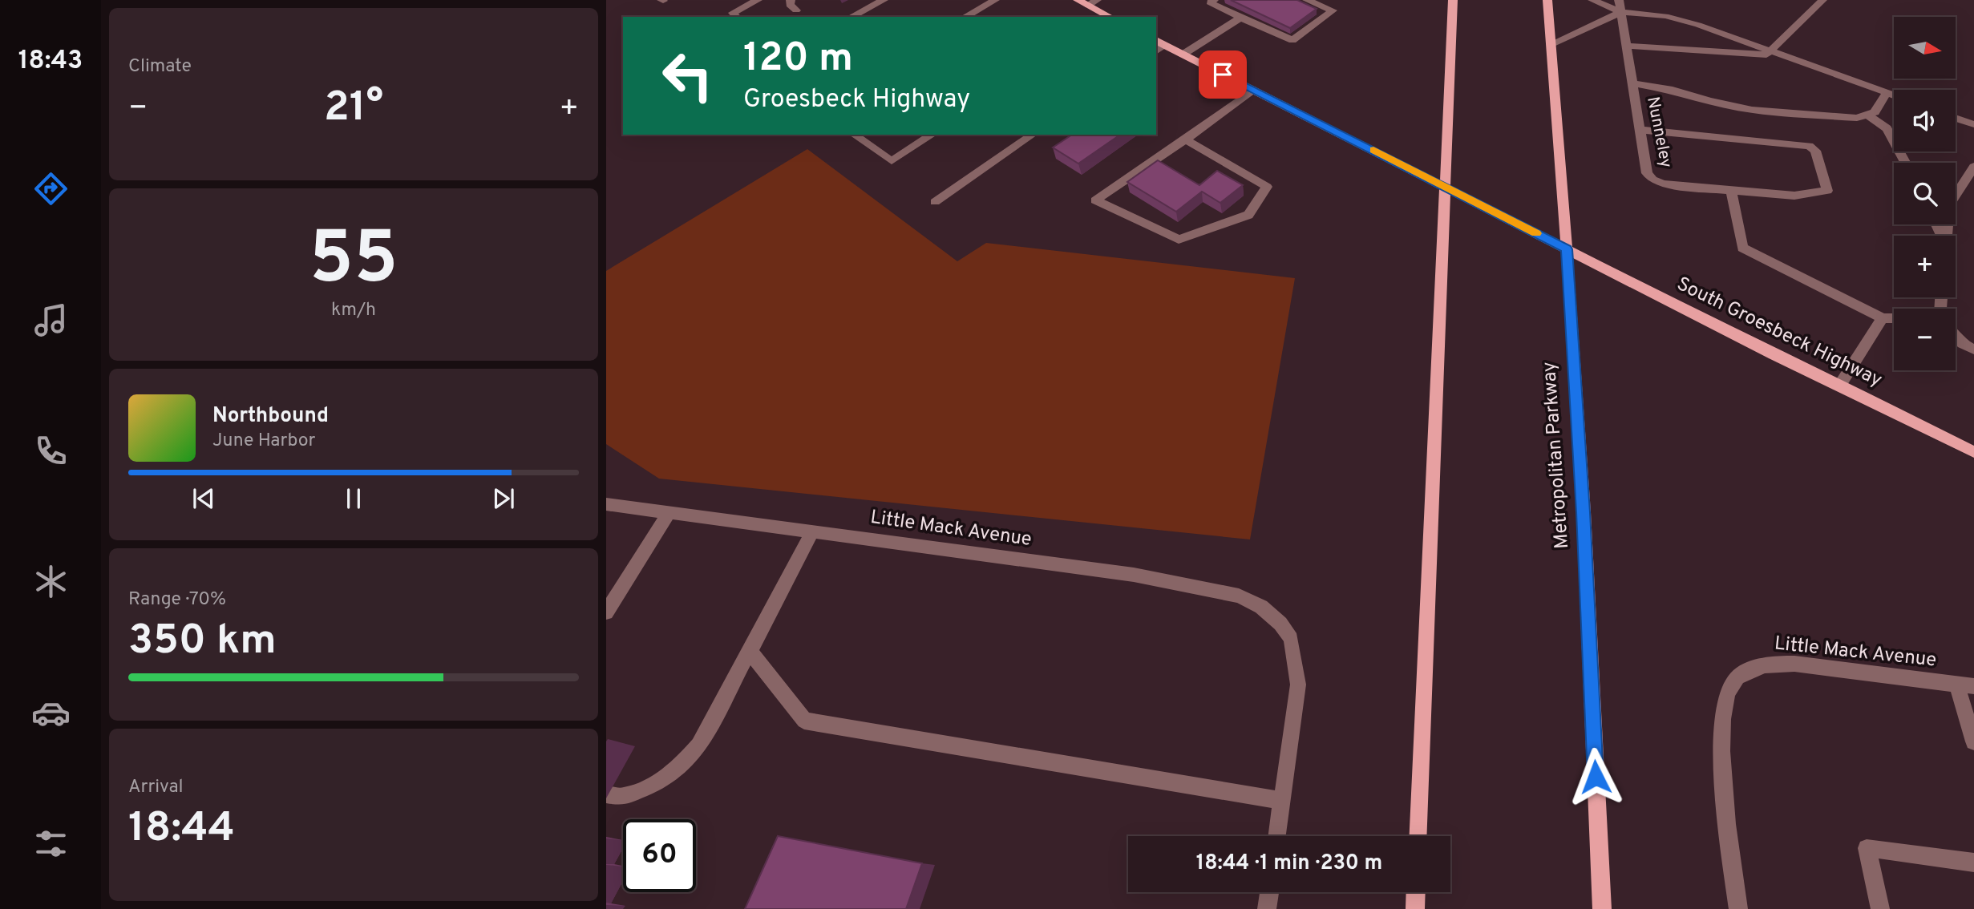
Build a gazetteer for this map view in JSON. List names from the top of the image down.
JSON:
{
  "streets": {
    "main road": ["South Groesbeck Highway", "Metropolitan Parkway"],
    "street": ["Nunneley", "Little Mack Avenue"]
  },
  "crossings": [
    ["South Groesbeck Highway", "Metropolitan Parkway"]
  ],
  "north": "right",
  "page": {
    "tabs": "18:43",
    "tile": [
      "Climate",
      ["55", "km/h"],
      ["Range · 70%", "350 km"],
      ["Arrival", "18:44"]
    ],
    "map_buttons": ["+", "−"],
    "turn": ["120 m", "Groesbeck Highway"],
    "heat": ["−", "21°", "+"],
    "song": ["Northbound", "June Harbor"],
    "limit": "60",
    "trip": "18:44 · 1 min · 230 m"
  }
}
